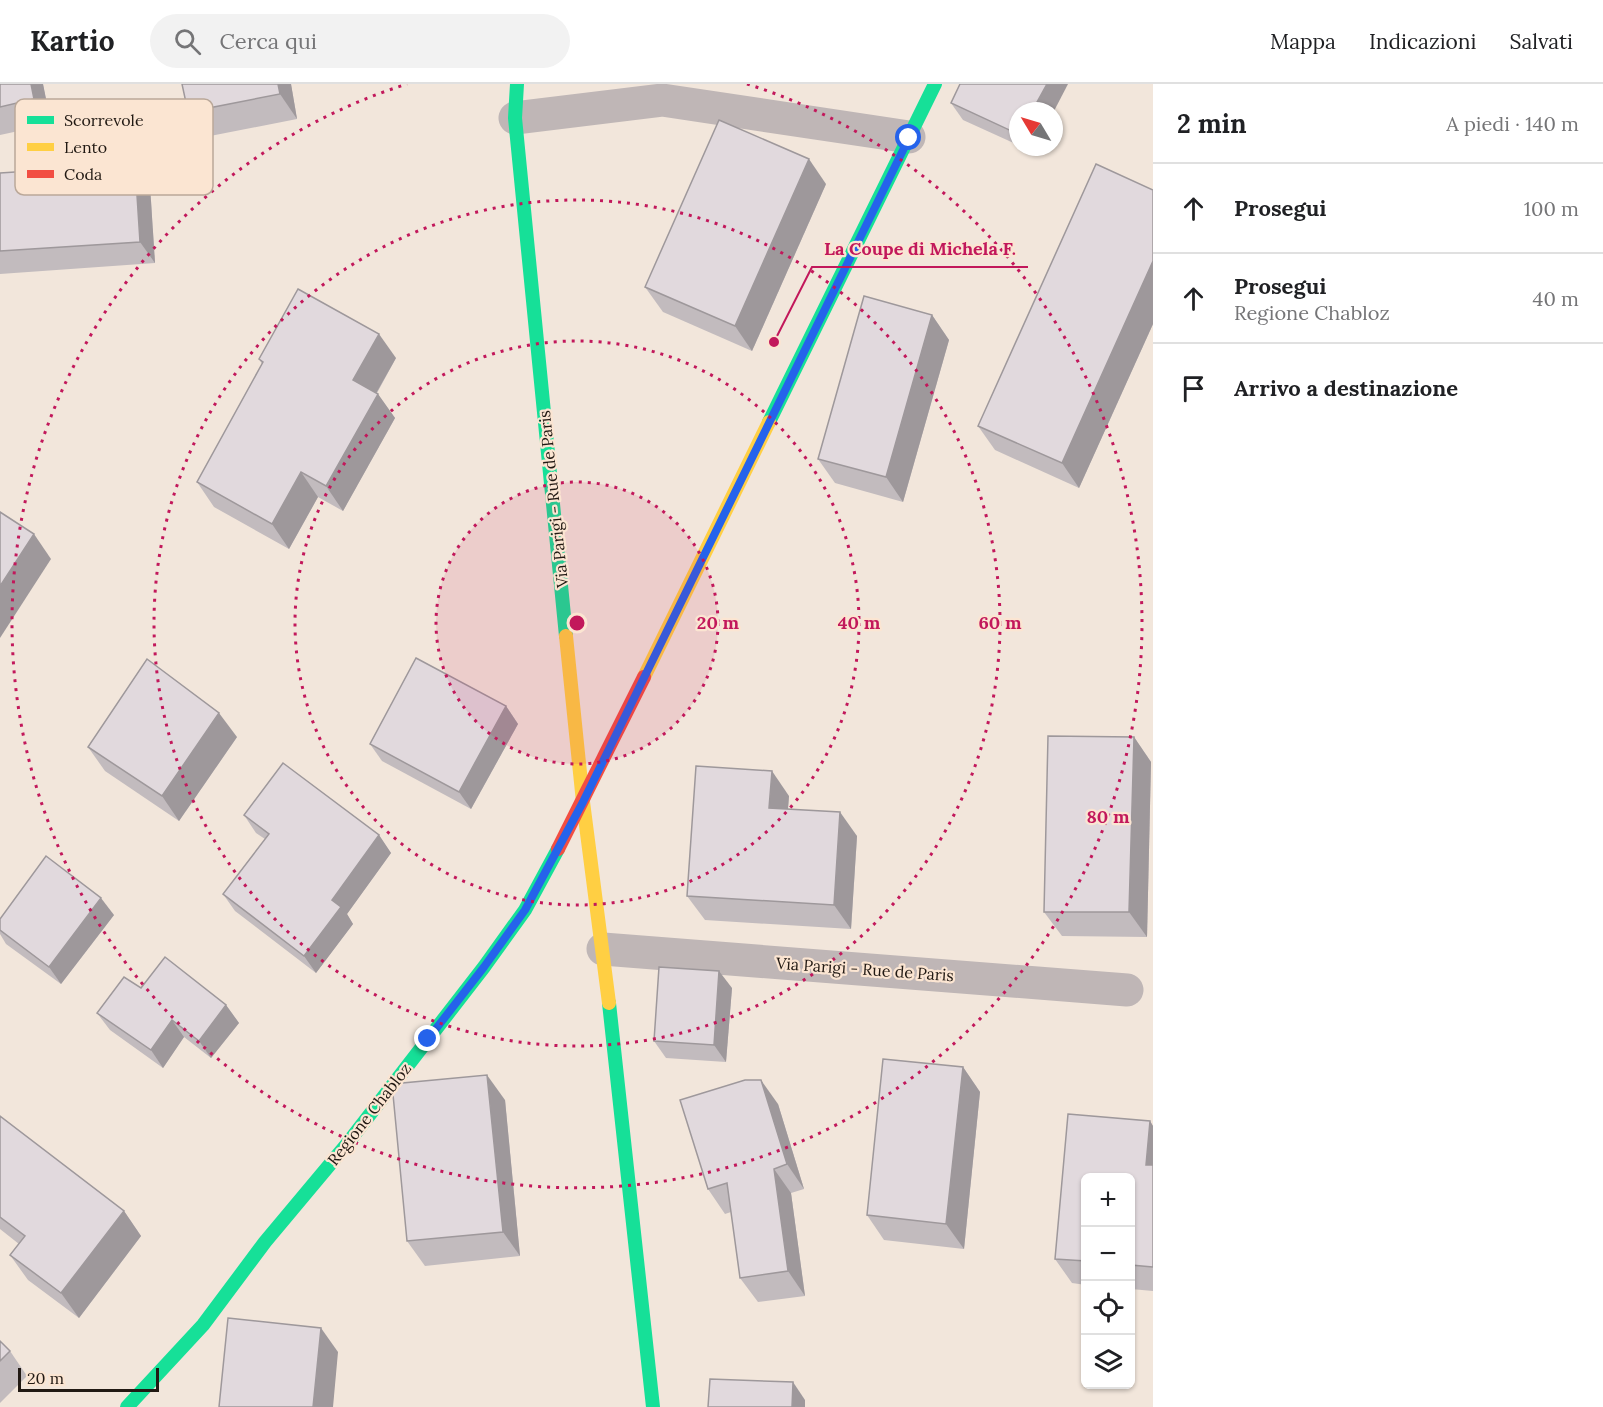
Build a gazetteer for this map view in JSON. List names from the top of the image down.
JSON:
{
  "streets": {
    "street": ["Via Parigi - Rue de Paris", "Regione Chabloz"]
  },
  "crossings": [
    ["Via Parigi - Rue de Paris", "Regione Chabloz"]
  ],
  "places": ["La Coupe di Michela F."],
  "legend": ["Scorrevole", "Lento", "Coda"],
  "scale_bar": "20 m",
  "north": "top left",
  "page": {
    "header": "Kartio",
    "search": "Cerca qui",
    "nav": ["Mappa", "Indicazioni", "Salvati"],
    "heading": ["2 min", "A piedi · 140 m"],
    "list": [
      ["Prosegui", "100 m"],
      ["Prosegui", "Regione Chabloz", "40 m"],
      "Arrivo a destinazione"
    ],
    "map_buttons": ["+", "−"],
    "scale": "20 m"
  },
  "rings": [
    "20 m",
    "40 m",
    "60 m",
    "80 m"
  ]
}
